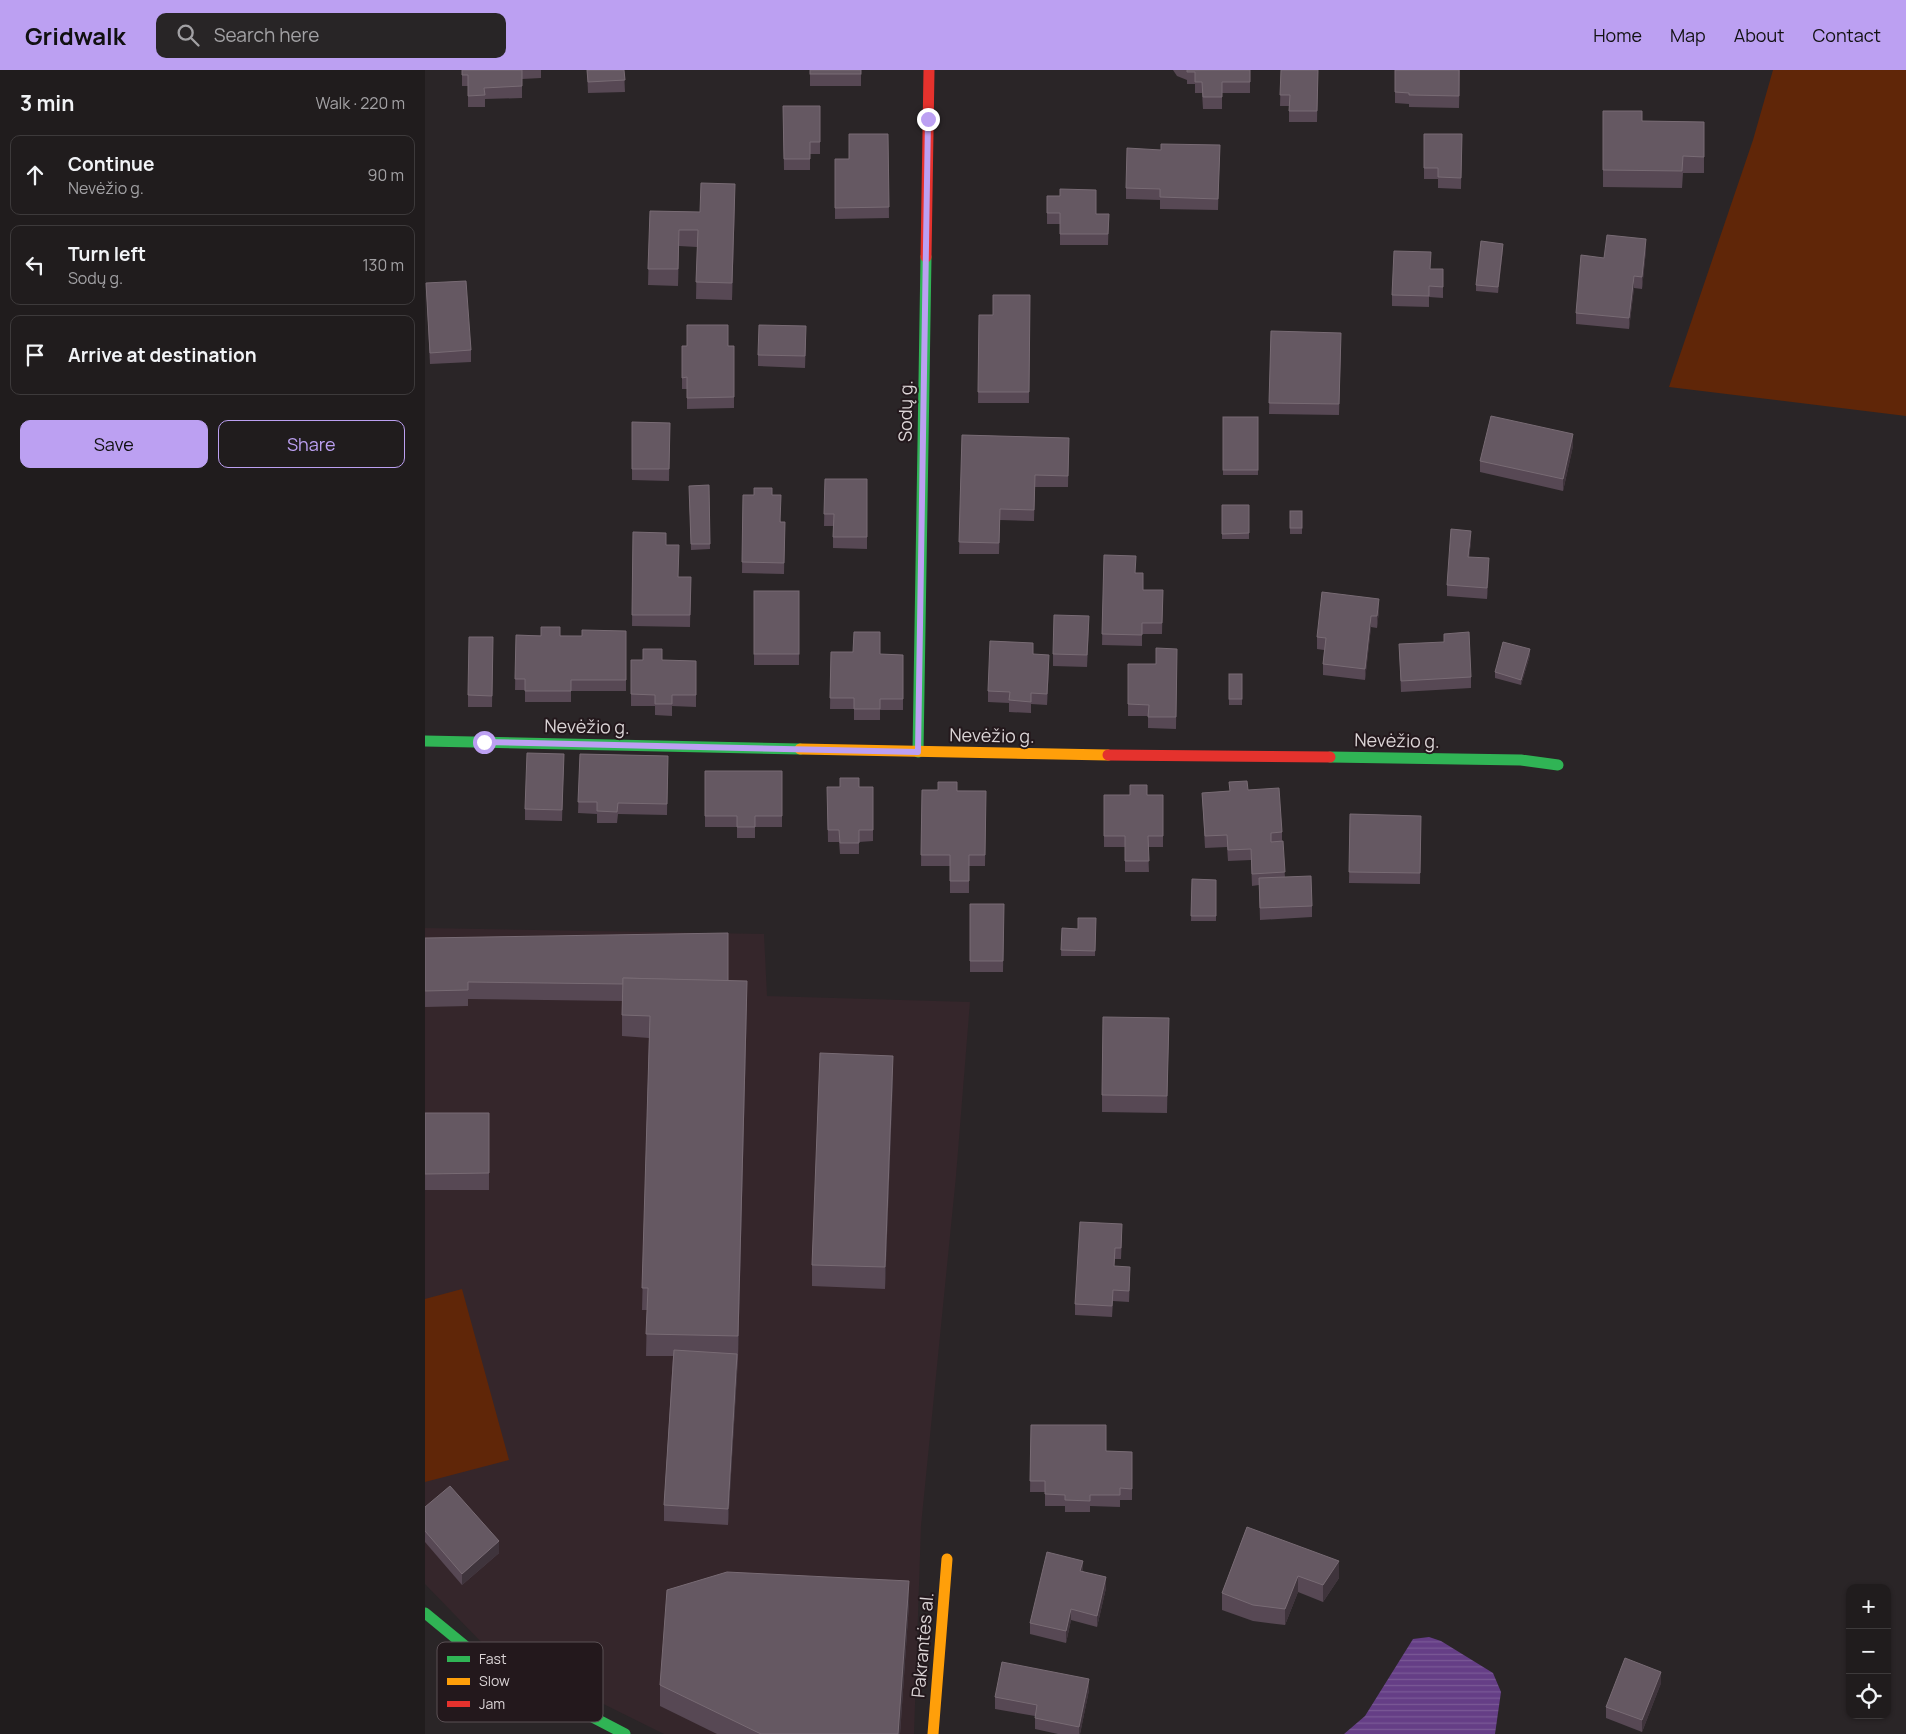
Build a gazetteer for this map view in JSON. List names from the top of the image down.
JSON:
{
  "streets": {
    "street": ["Sodų g.", "Nevėžio g.", "Pakrantės al."]
  },
  "crossings": [
    ["Sodų g.", "Nevėžio g."]
  ],
  "legend": ["Fast", "Slow", "Jam"],
  "page": {
    "header": "Gridwalk",
    "search": "Search here",
    "nav": [
      "Home",
      "Map",
      "About",
      "Contact"
    ],
    "heading": ["3 min", "Walk · 220 m"],
    "list": [
      ["Continue", "Nevėžio g.", "90 m"],
      ["Turn left", "Sodų g.", "130 m"],
      "Arrive at destination"
    ],
    "buttons": ["Save", "Share"],
    "map_buttons": ["+", "−"]
  }
}
